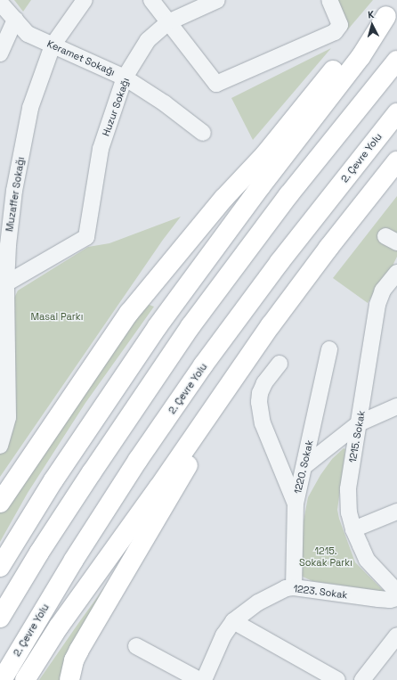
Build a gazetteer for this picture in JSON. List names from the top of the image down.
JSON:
{
  "streets": {
    "highway": ["2. Çevre Yolu"],
    "street": [
      "Keramet Sokağı",
      "Huzur Sokağı",
      "Muzaffer Sokağı",
      "1215. Sokak",
      "1220. Sokak",
      "1223. Sokak"
    ]
  },
  "crossings": [
    ["Keramet Sokağı", "Huzur Sokağı"],
    ["Keramet Sokağı", "Muzaffer Sokağı"],
    ["Huzur Sokağı", "Muzaffer Sokağı"],
    ["1220. Sokak", "1223. Sokak"]
  ],
  "parks": ["Masal Parkı", "1215. Sokak Parkı"],
  "north": "top"
}
